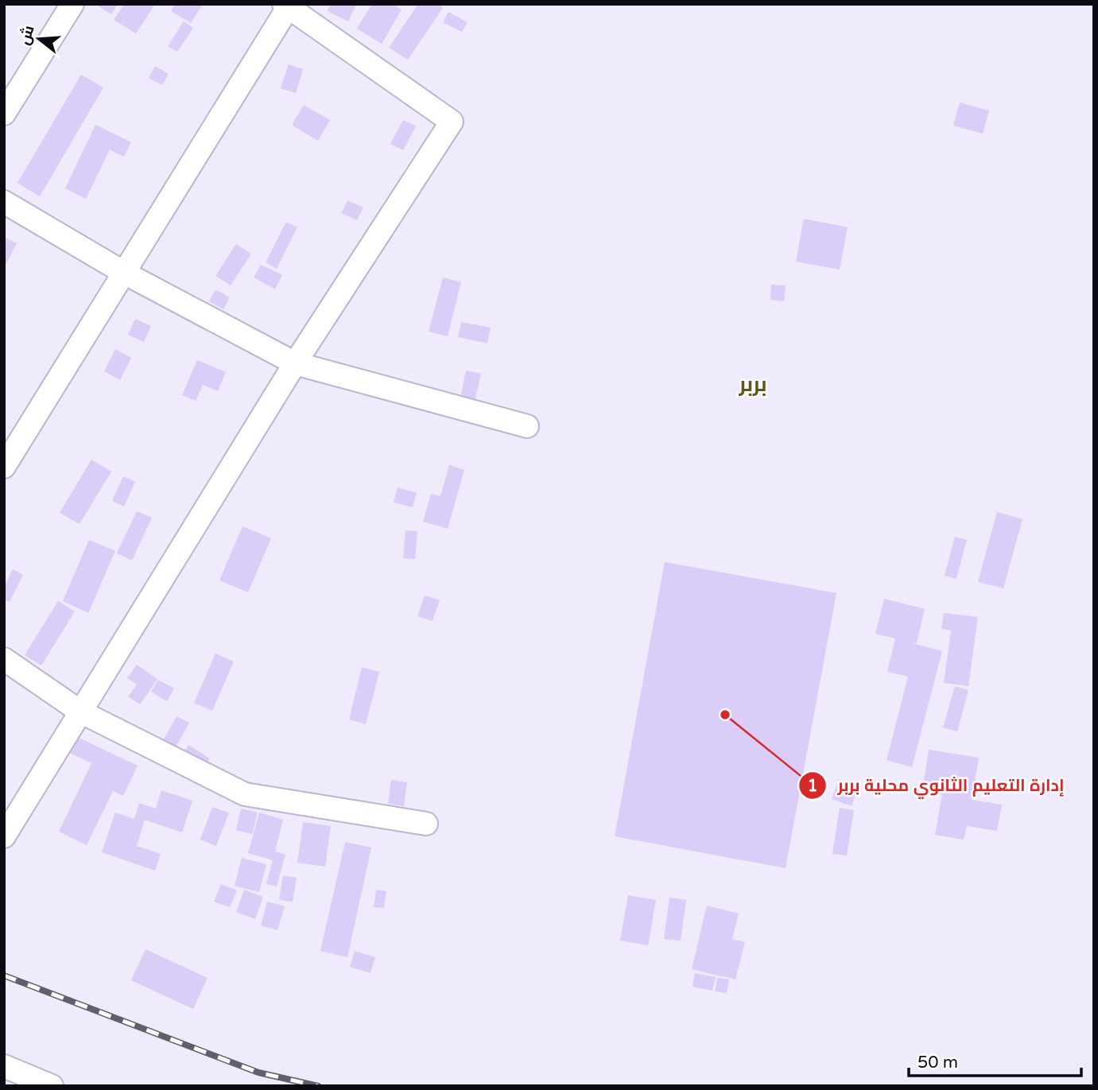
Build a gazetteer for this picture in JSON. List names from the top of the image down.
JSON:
{
  "districts": ["بربر"],
  "places": ["إدارة التعليم الثانوي محلية بربر"],
  "scale_bar": "50 m",
  "north": "left"
}
